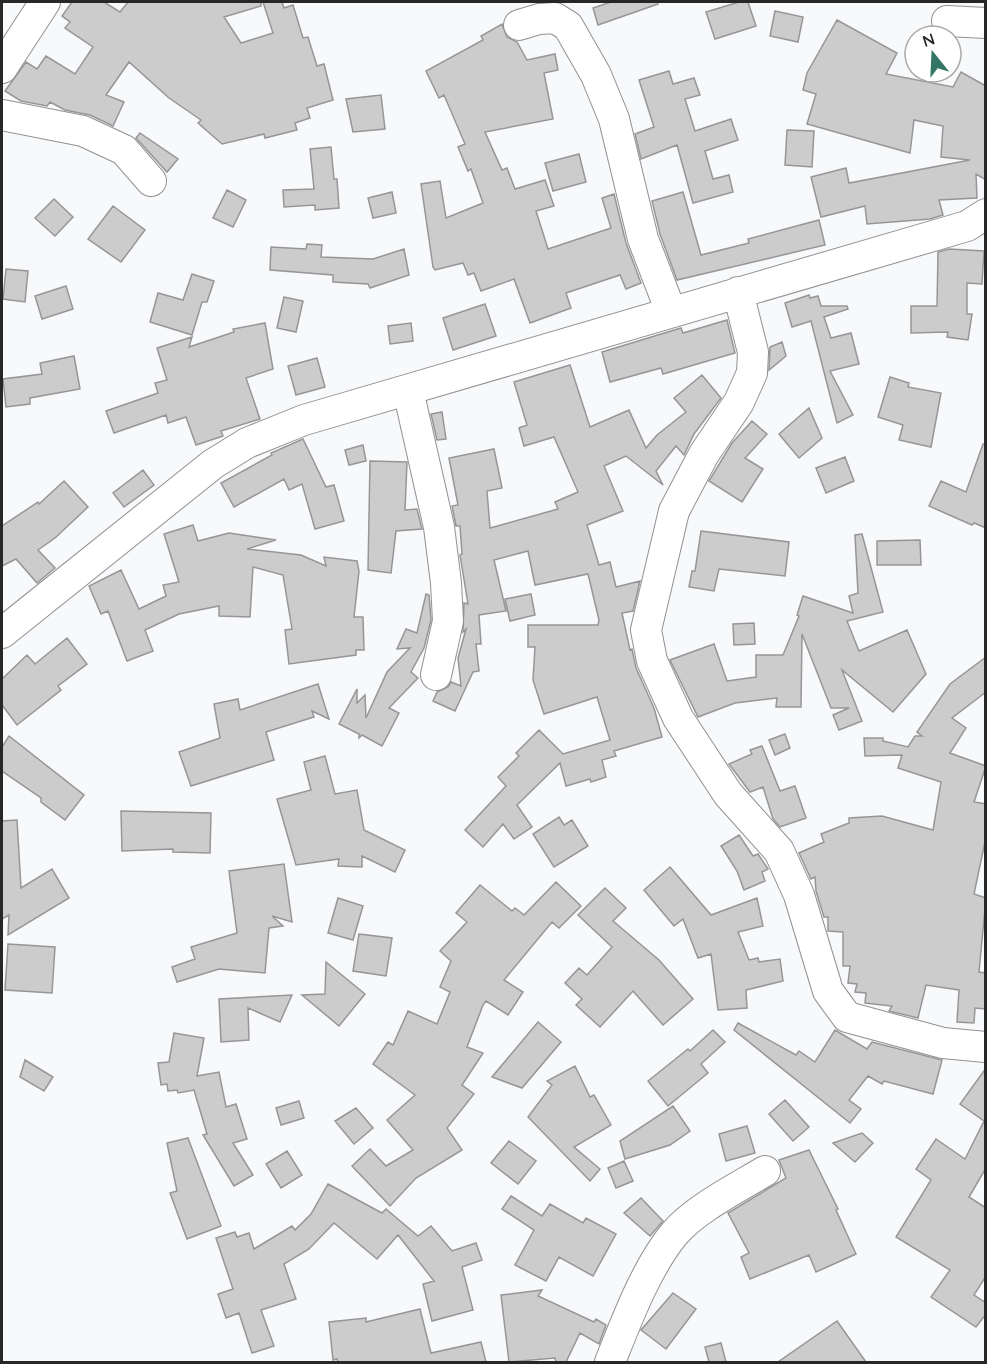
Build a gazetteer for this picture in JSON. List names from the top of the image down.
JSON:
{
  "north": "top"
}
